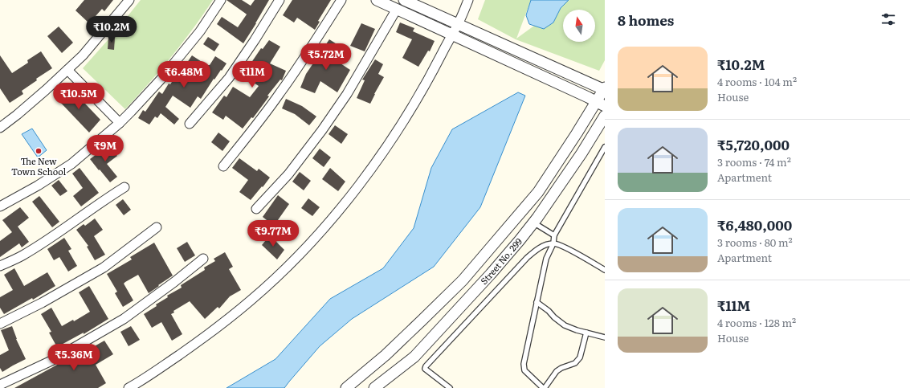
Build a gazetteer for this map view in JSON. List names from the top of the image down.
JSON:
{
  "streets": {
    "street": ["Street No. 299"]
  },
  "places": ["The New Town School"],
  "north": "top",
  "page": {
    "heading": "8 homes",
    "price": [
      "₹10.2M",
      "₹5.72M",
      "₹6.48M",
      "₹11M",
      "₹10.5M",
      "₹9M",
      "₹9.77M",
      "₹5.36M"
    ],
    "list": [
      {
        "name": "₹10.2M",
        "note": "4 rooms · 104 m² · House"
      },
      {
        "name": "₹5,720,000",
        "note": "3 rooms · 74 m² · Apartment"
      },
      {
        "name": "₹6,480,000",
        "note": "3 rooms · 80 m² · Apartment"
      },
      {
        "name": "₹11M",
        "note": "4 rooms · 128 m² · House"
      }
    ]
  }
}
